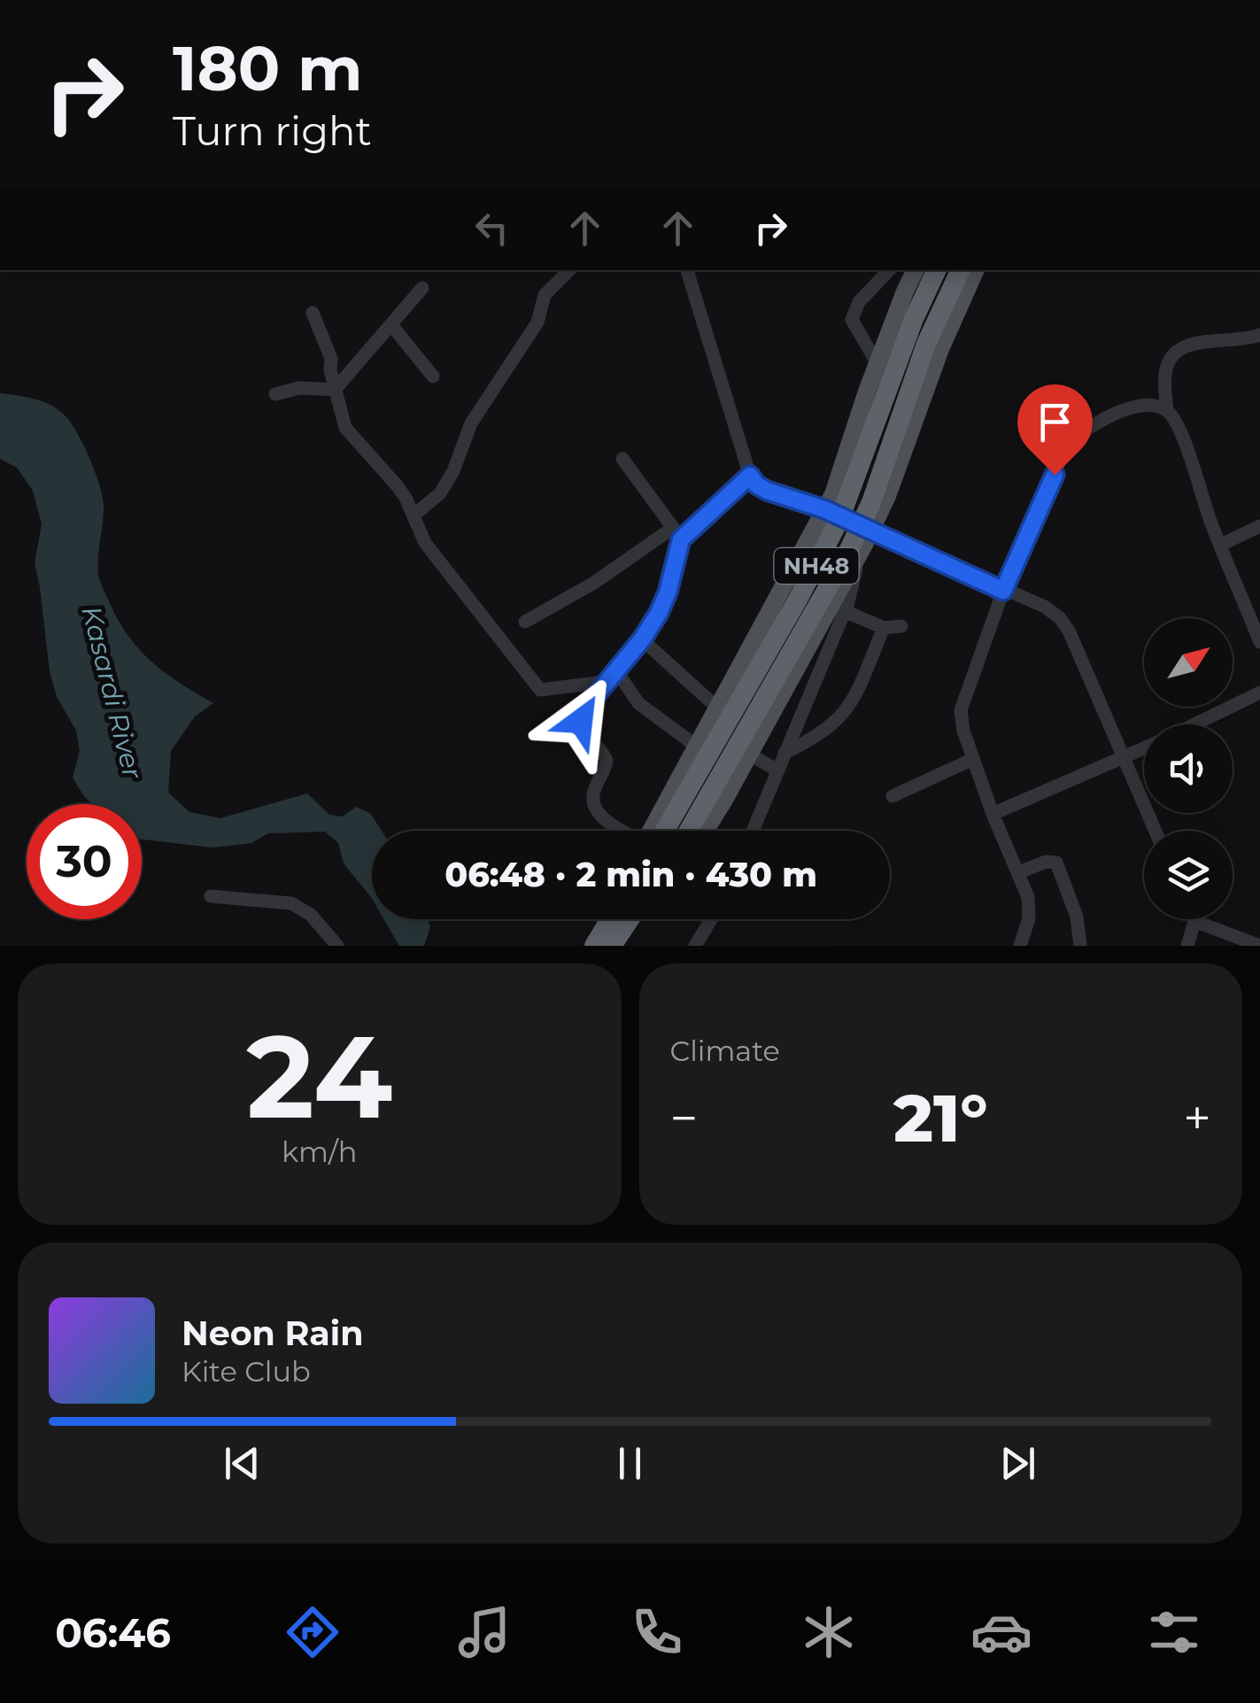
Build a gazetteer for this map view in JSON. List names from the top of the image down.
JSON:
{
  "streets": {
    "highway": ["NH48"]
  },
  "water": ["Kasardi River"],
  "north": "top right",
  "page": {
    "turn": ["180 m", "Turn right"],
    "limit": "30",
    "trip": "06:48 · 2 min · 430 m",
    "tile": [
      ["24", "km/h"],
      "Climate"
    ],
    "heat": ["−", "21°", "+"],
    "song": ["Neon Rain", "Kite Club"],
    "tabs": "06:46"
  }
}
